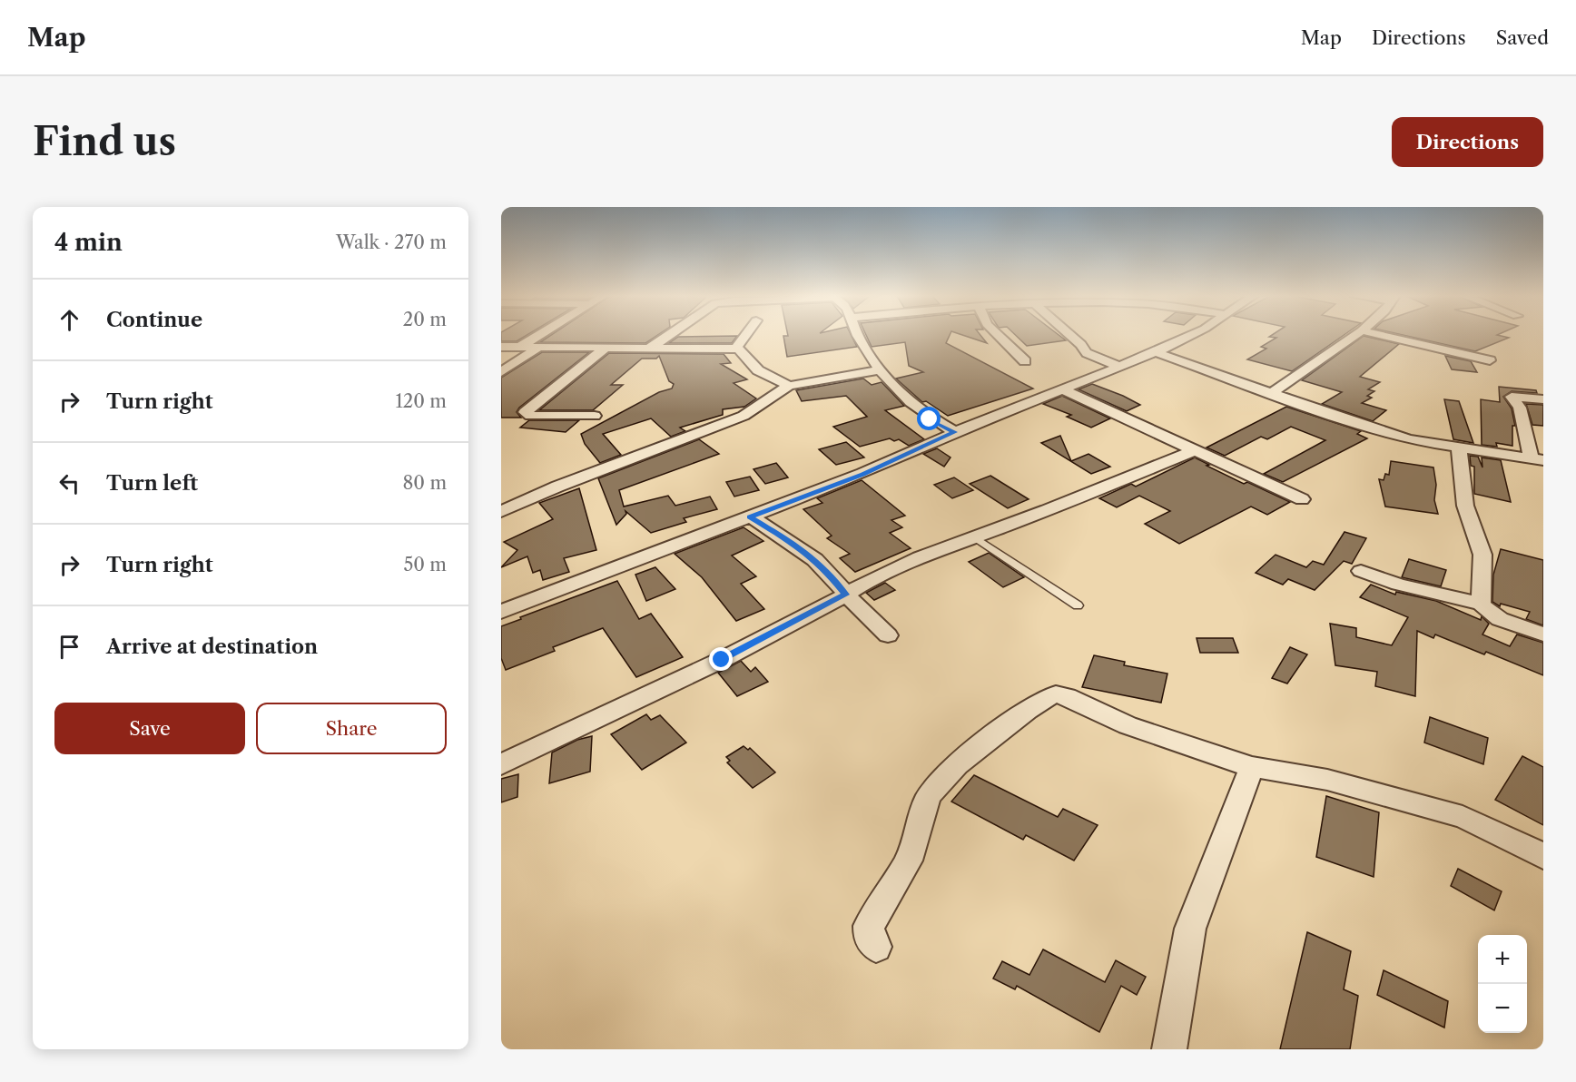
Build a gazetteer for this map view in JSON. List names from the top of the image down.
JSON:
{
  "page": {
    "header": "Map",
    "nav": ["Map", "Directions", "Saved"],
    "buttons": [
      "Directions",
      ["Save", "Share"]
    ],
    "title": "Find us",
    "heading": ["4 min", "Walk · 270 m"],
    "list": [
      ["Continue", "20 m"],
      ["Turn right", "120 m"],
      ["Turn left", "80 m"],
      ["Turn right", "50 m"],
      "Arrive at destination"
    ],
    "map_buttons": ["+", "−"]
  }
}
